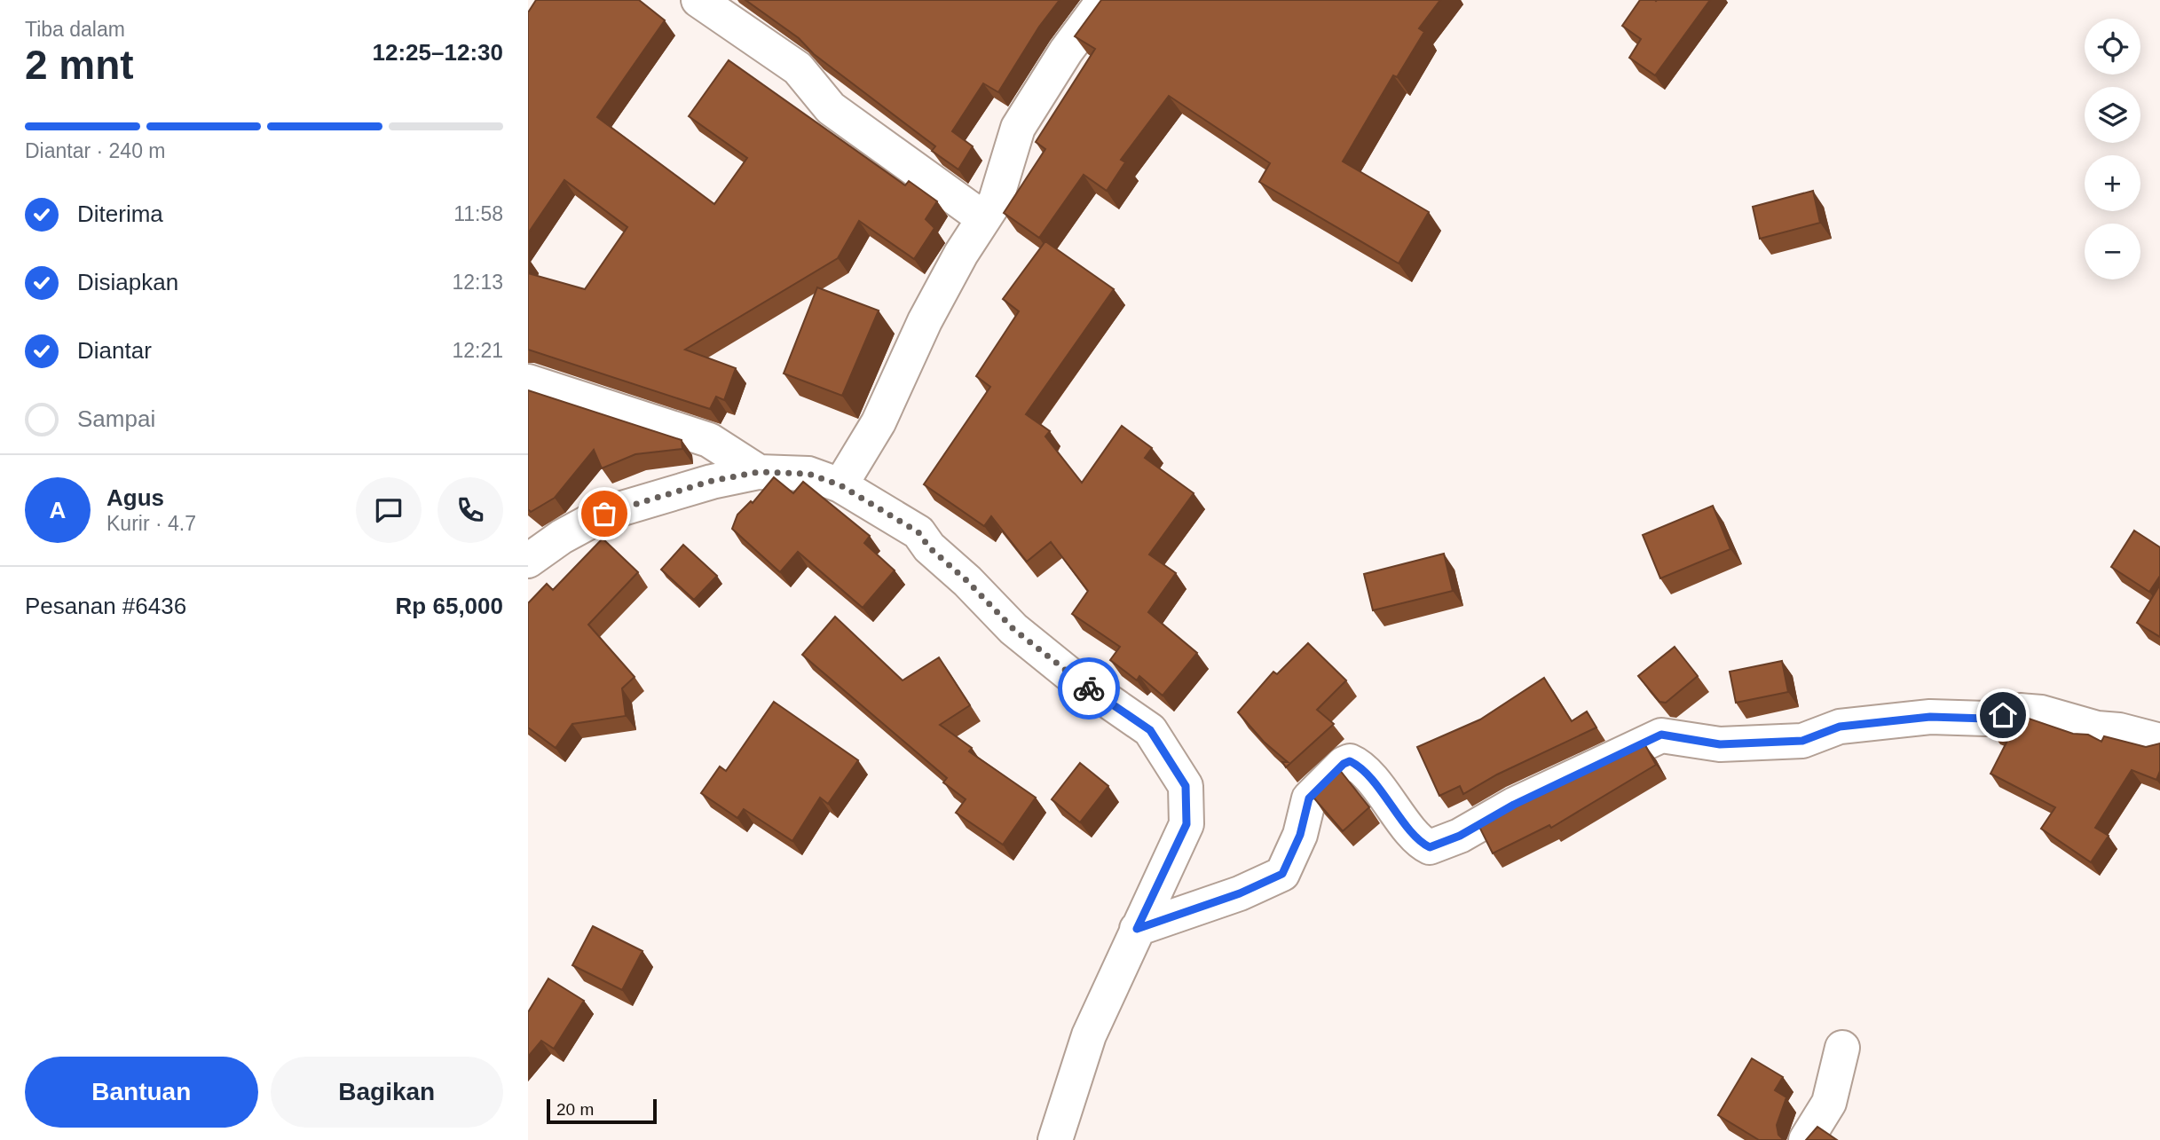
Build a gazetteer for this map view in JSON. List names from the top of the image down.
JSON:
{
  "scale_bar": "20 m",
  "page": {
    "heading": ["2 mnt", "Tiba dalam", "12:25–12:30"],
    "panel": [
      "Agus",
      "Kurir · 4.7",
      "Pesanan #6436",
      "Rp 65,000"
    ],
    "map_buttons": ["+", "−"],
    "bar": "Diantar · 240 m",
    "list": [
      ["Diterima", "11:58"],
      ["Disiapkan", "12:13"],
      ["Diantar", "12:21"],
      "Sampai"
    ],
    "round": "A",
    "buttons": ["Bantuan", "Bagikan"],
    "scale": "20 m"
  }
}
